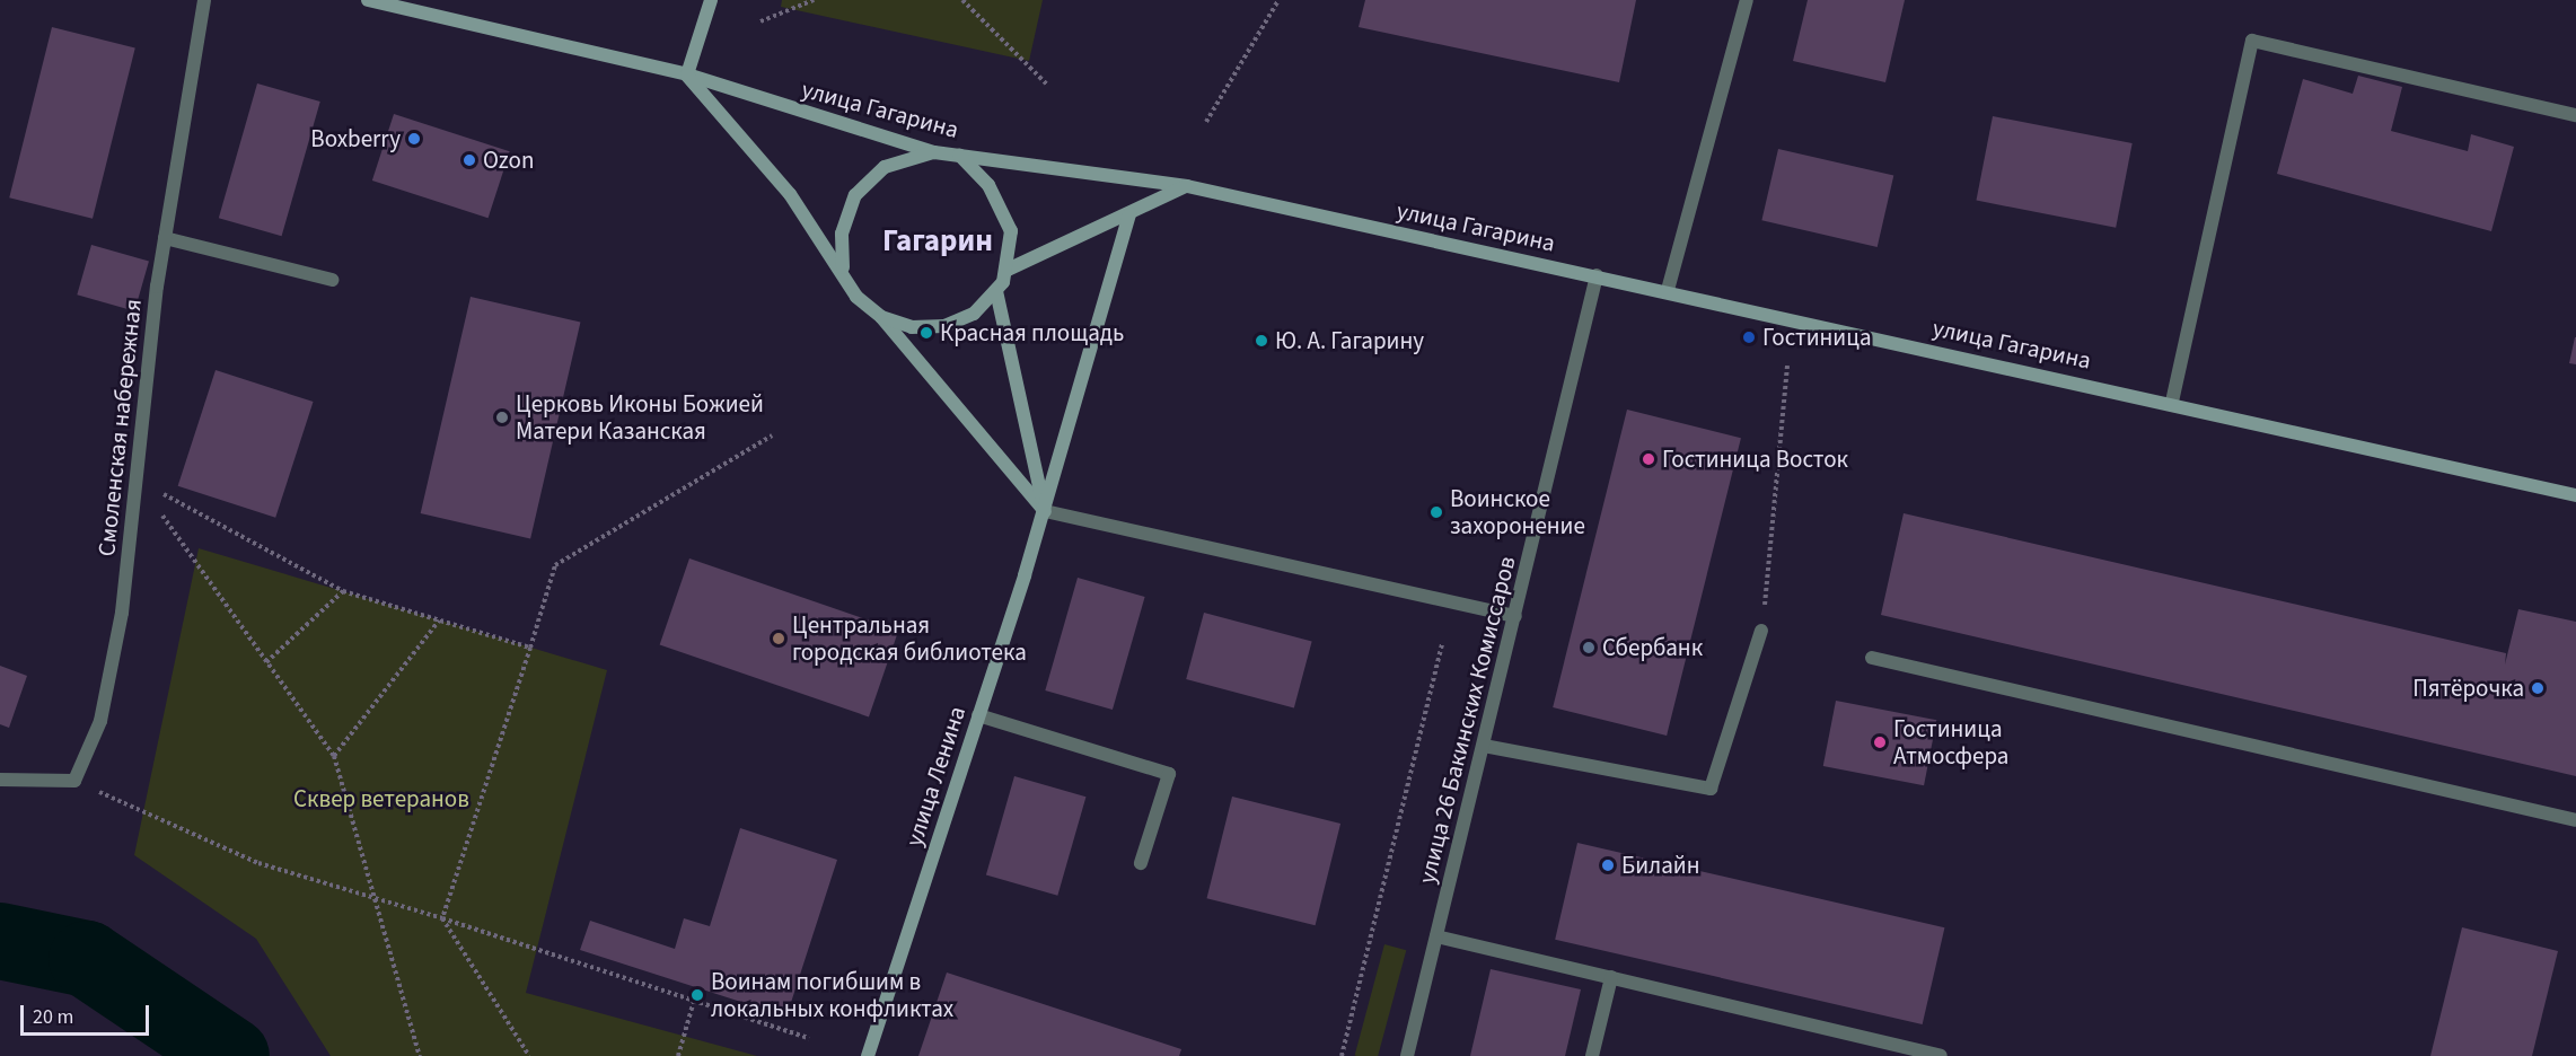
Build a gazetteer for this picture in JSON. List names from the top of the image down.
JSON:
{
  "streets": {
    "main road": ["улица Гагарина", "улица Ленина"],
    "street": ["Смоленская набережная", "улица 26 Бакинских Комиссаров"]
  },
  "crossings": [
    ["улица Гагарина", "улица 26 Бакинских Комиссаров"]
  ],
  "districts": ["Гагарин"],
  "parks": ["Сквер ветеранов"],
  "places": [
    "Boxberry",
    "Ozon",
    "Красная площадь",
    "Гостиница",
    "Ю. А. Гагарину",
    "Церковь Иконы Божией Матери Казанская",
    "Гостиница Восток",
    "Воинское захоронение",
    "Центральная городская библиотека",
    "Сбербанк",
    "Пятёрочка",
    "Гостиница Атмосфера",
    "Билайн",
    "Воинам погибшим в локальных конфликтах"
  ],
  "scale_bar": "20 m"
}
